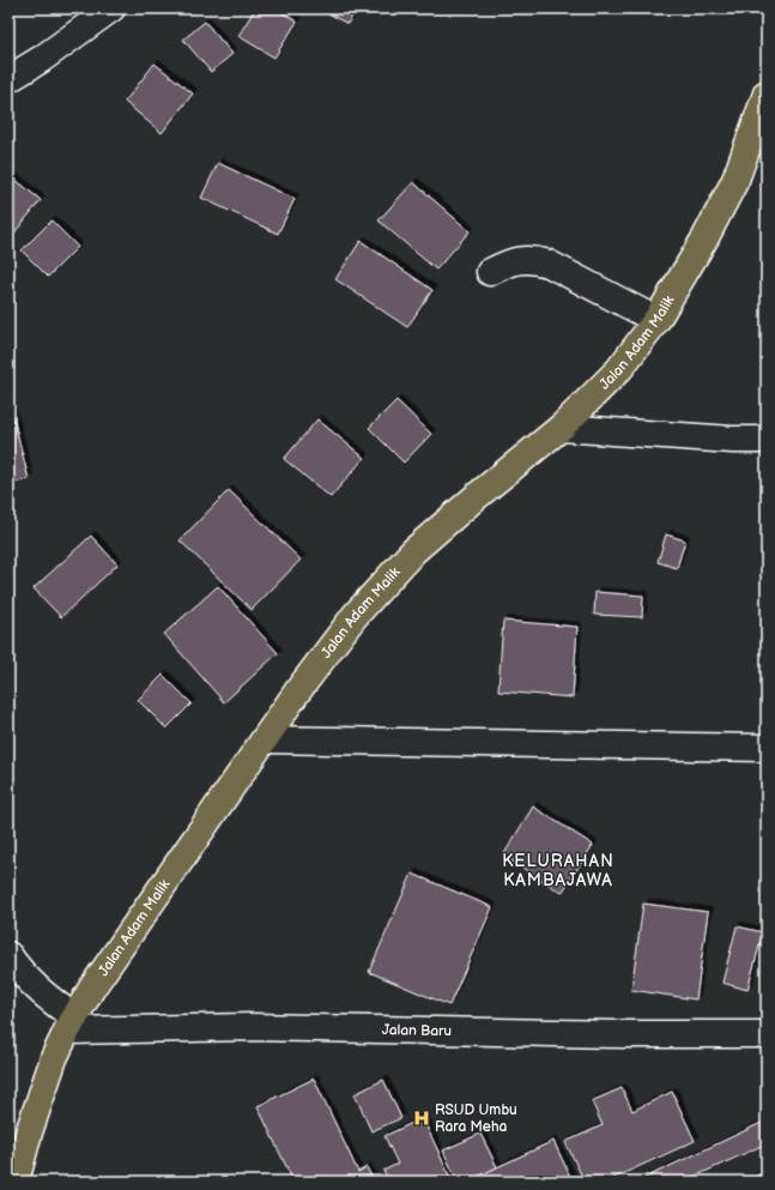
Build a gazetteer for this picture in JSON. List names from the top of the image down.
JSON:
{
  "streets": {
    "highway": ["Jalan Adam Malik"],
    "street": ["Jalan Baru"]
  },
  "crossings": [
    ["Jalan Adam Malik", "Jalan Baru"]
  ],
  "districts": ["KELURAHAN KAMBAJAWA"],
  "places": {
    "hospital": ["RSUD Umbu Rara Meha"]
  }
}
